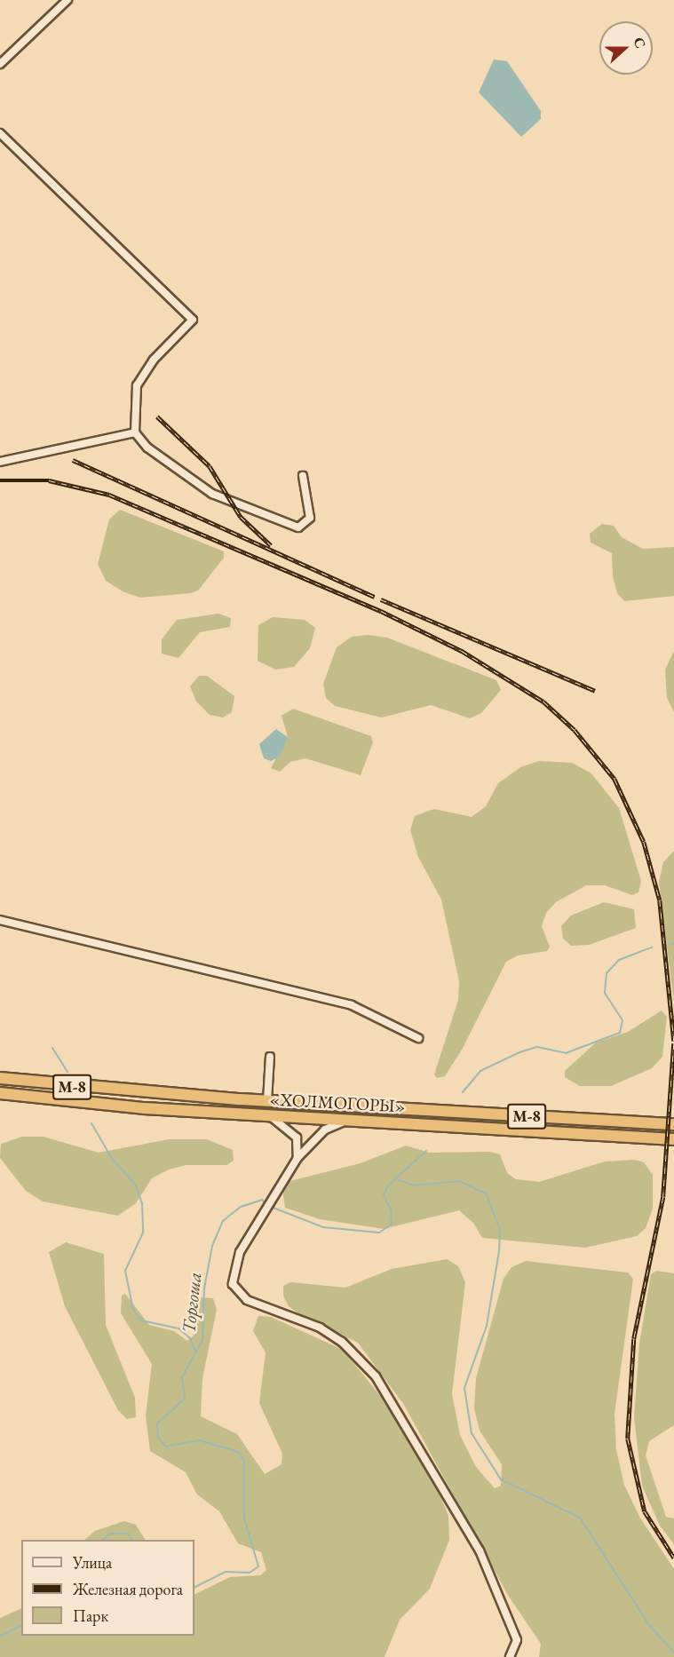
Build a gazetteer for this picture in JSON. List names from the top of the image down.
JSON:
{
  "streets": {
    "highway": ["М-8", "«ХОЛМОГОРЫ»"]
  },
  "crossings": [
    ["М-8", "«ХОЛМОГОРЫ»"]
  ],
  "water": ["Торгоша"],
  "legend": ["Улица", "Железная дорога", "Парк"],
  "north": "right"
}
